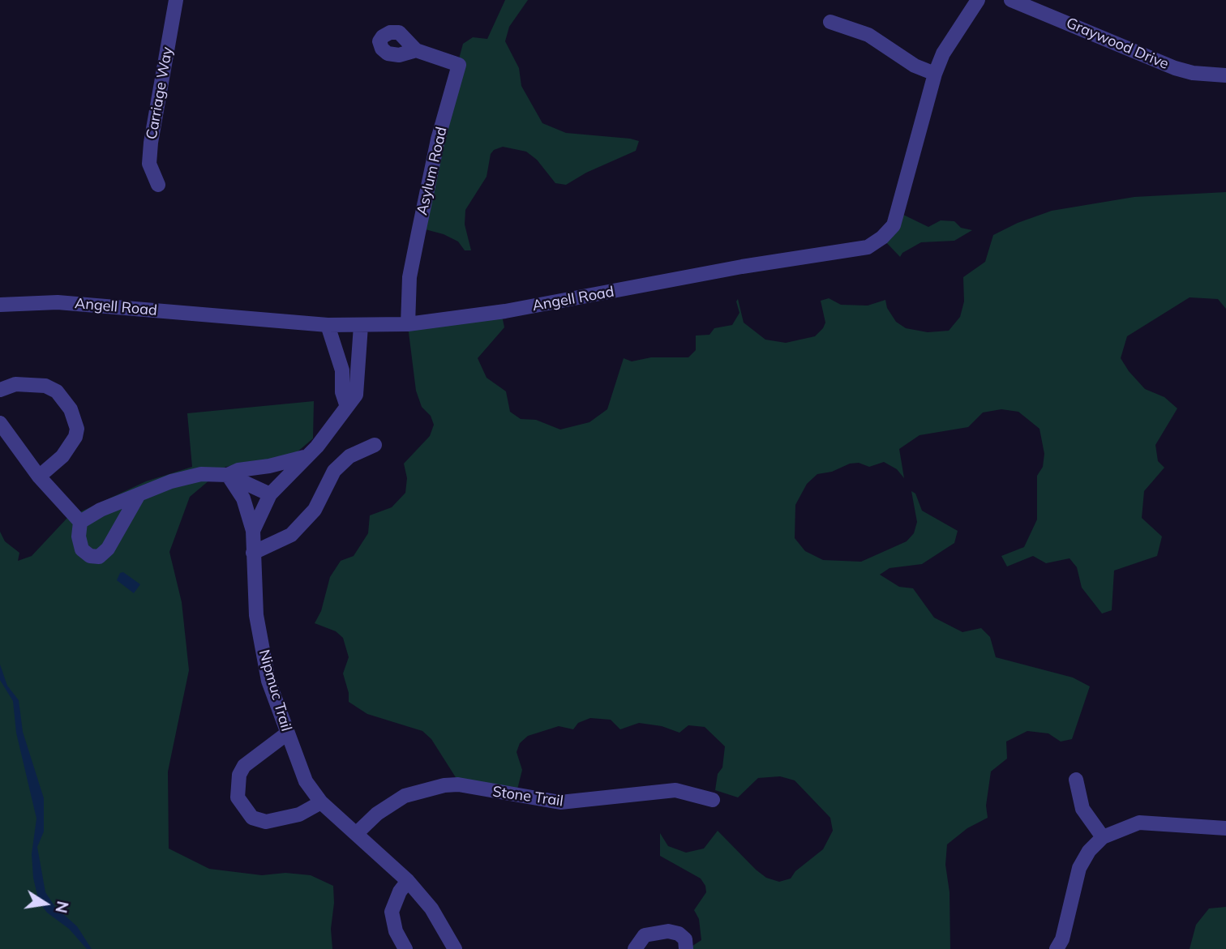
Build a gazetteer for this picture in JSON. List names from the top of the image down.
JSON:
{
  "streets": {
    "street": [
      "Graywood Drive",
      "Carriage Way",
      "Asylum Road",
      "Angell Road",
      "Nipmuc Trail",
      "Stone Trail"
    ]
  },
  "crossings": [
    ["Asylum Road", "Angell Road"],
    ["Angell Road", "Nipmuc Trail"],
    ["Nipmuc Trail", "Stone Trail"]
  ],
  "north": "right"
}
